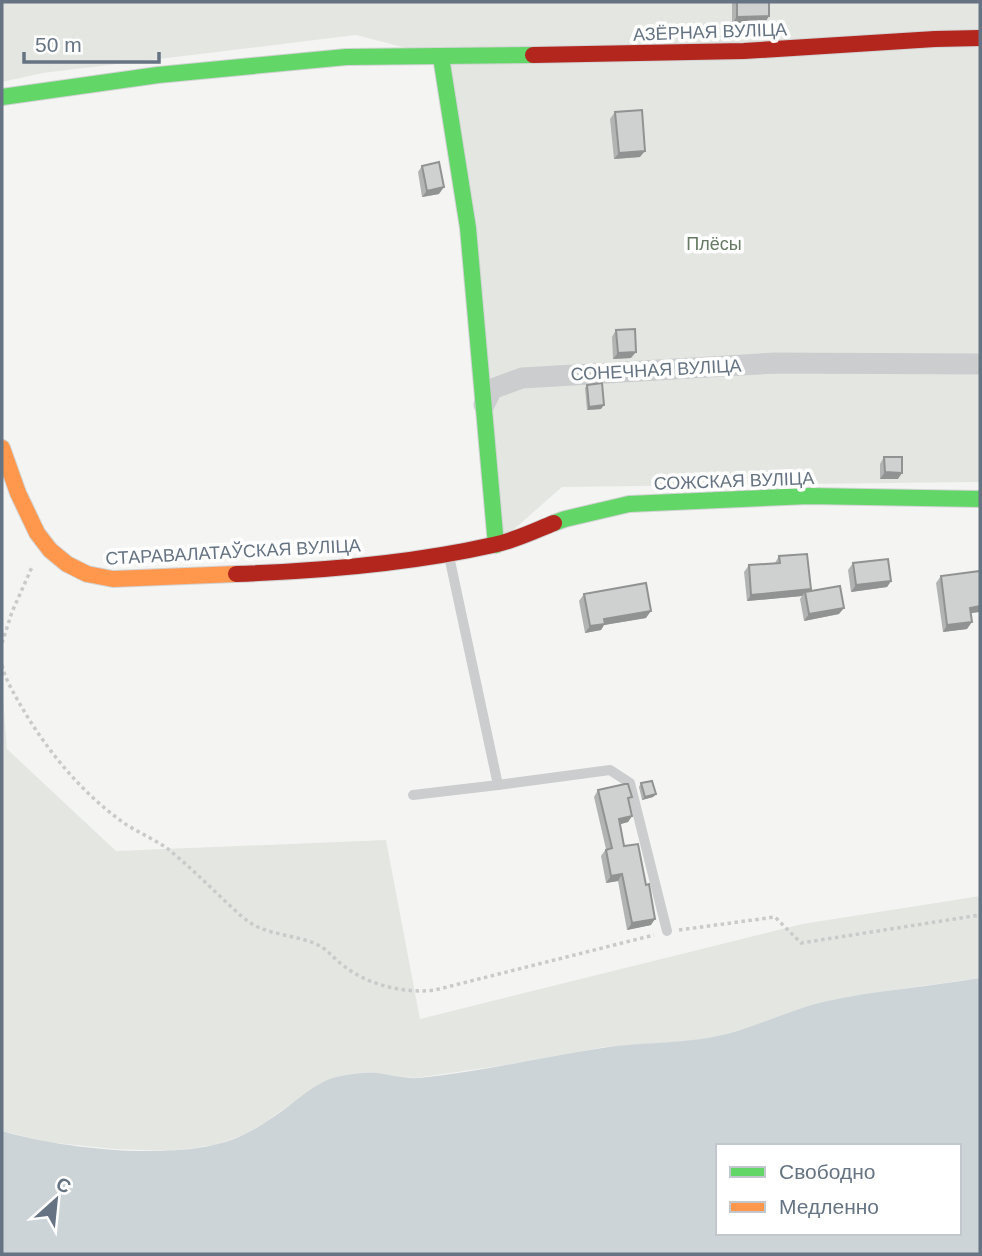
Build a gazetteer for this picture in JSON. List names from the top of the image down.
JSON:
{
  "streets": {
    "street": [
      "АЗЁРНАЯ ВУЛІЦА",
      "СОНЕЧНАЯ ВУЛІЦА",
      "СОЖСКАЯ ВУЛІЦА",
      "СТАРАВАЛАТАЎСКАЯ ВУЛІЦА"
    ]
  },
  "crossings": [
    ["СОЖСКАЯ ВУЛІЦА", "СТАРАВАЛАТАЎСКАЯ ВУЛІЦА"]
  ],
  "parks": ["Плёсы"],
  "legend": ["Свободно", "Медленно"],
  "scale_bar": "50 m",
  "north": "top right"
}
